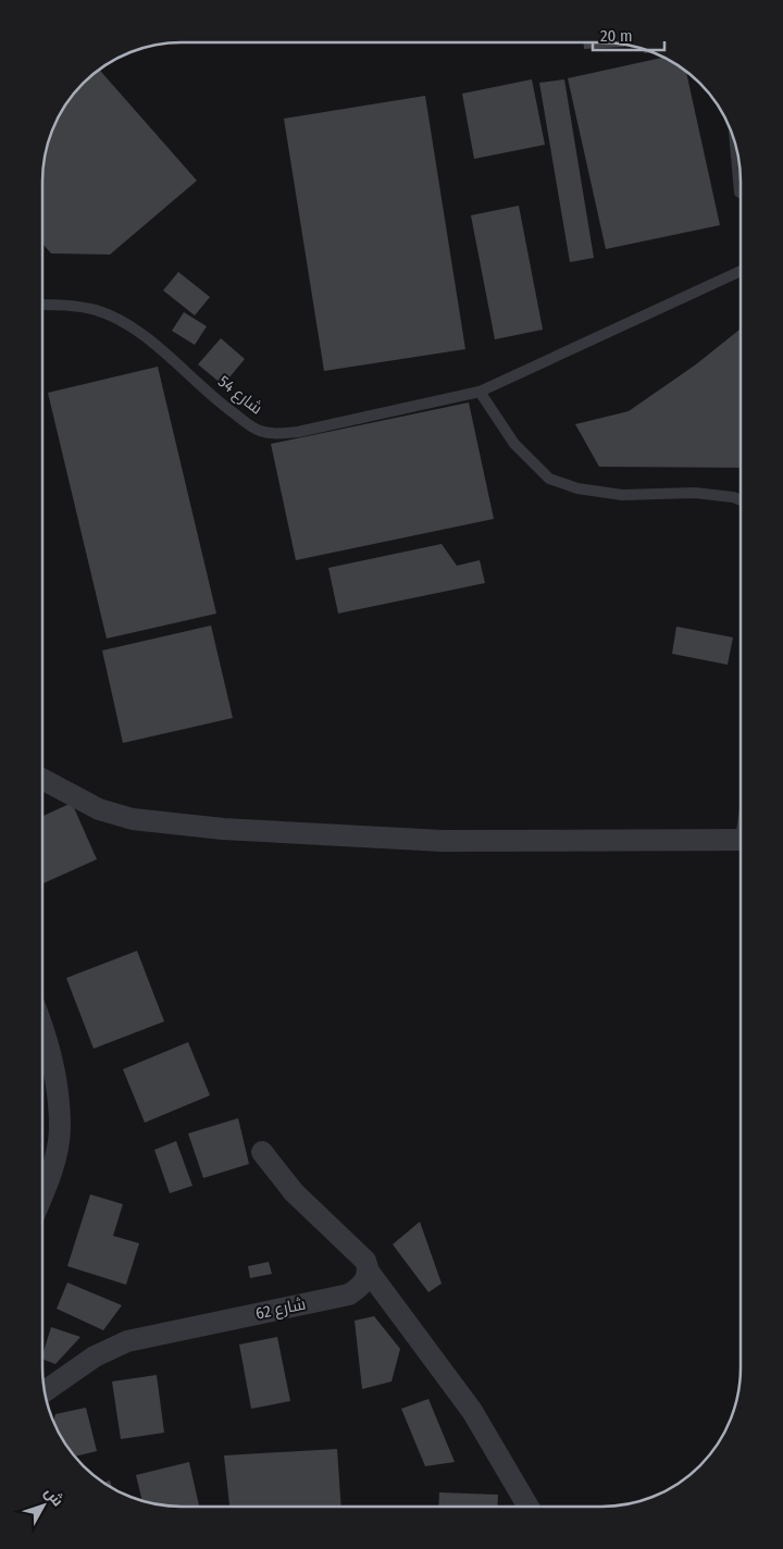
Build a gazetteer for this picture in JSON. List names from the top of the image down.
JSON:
{
  "streets": {
    "street": ["شارع 62"],
    "lane": ["شارع 54"]
  },
  "scale_bar": "20 m",
  "north": "top right"
}
